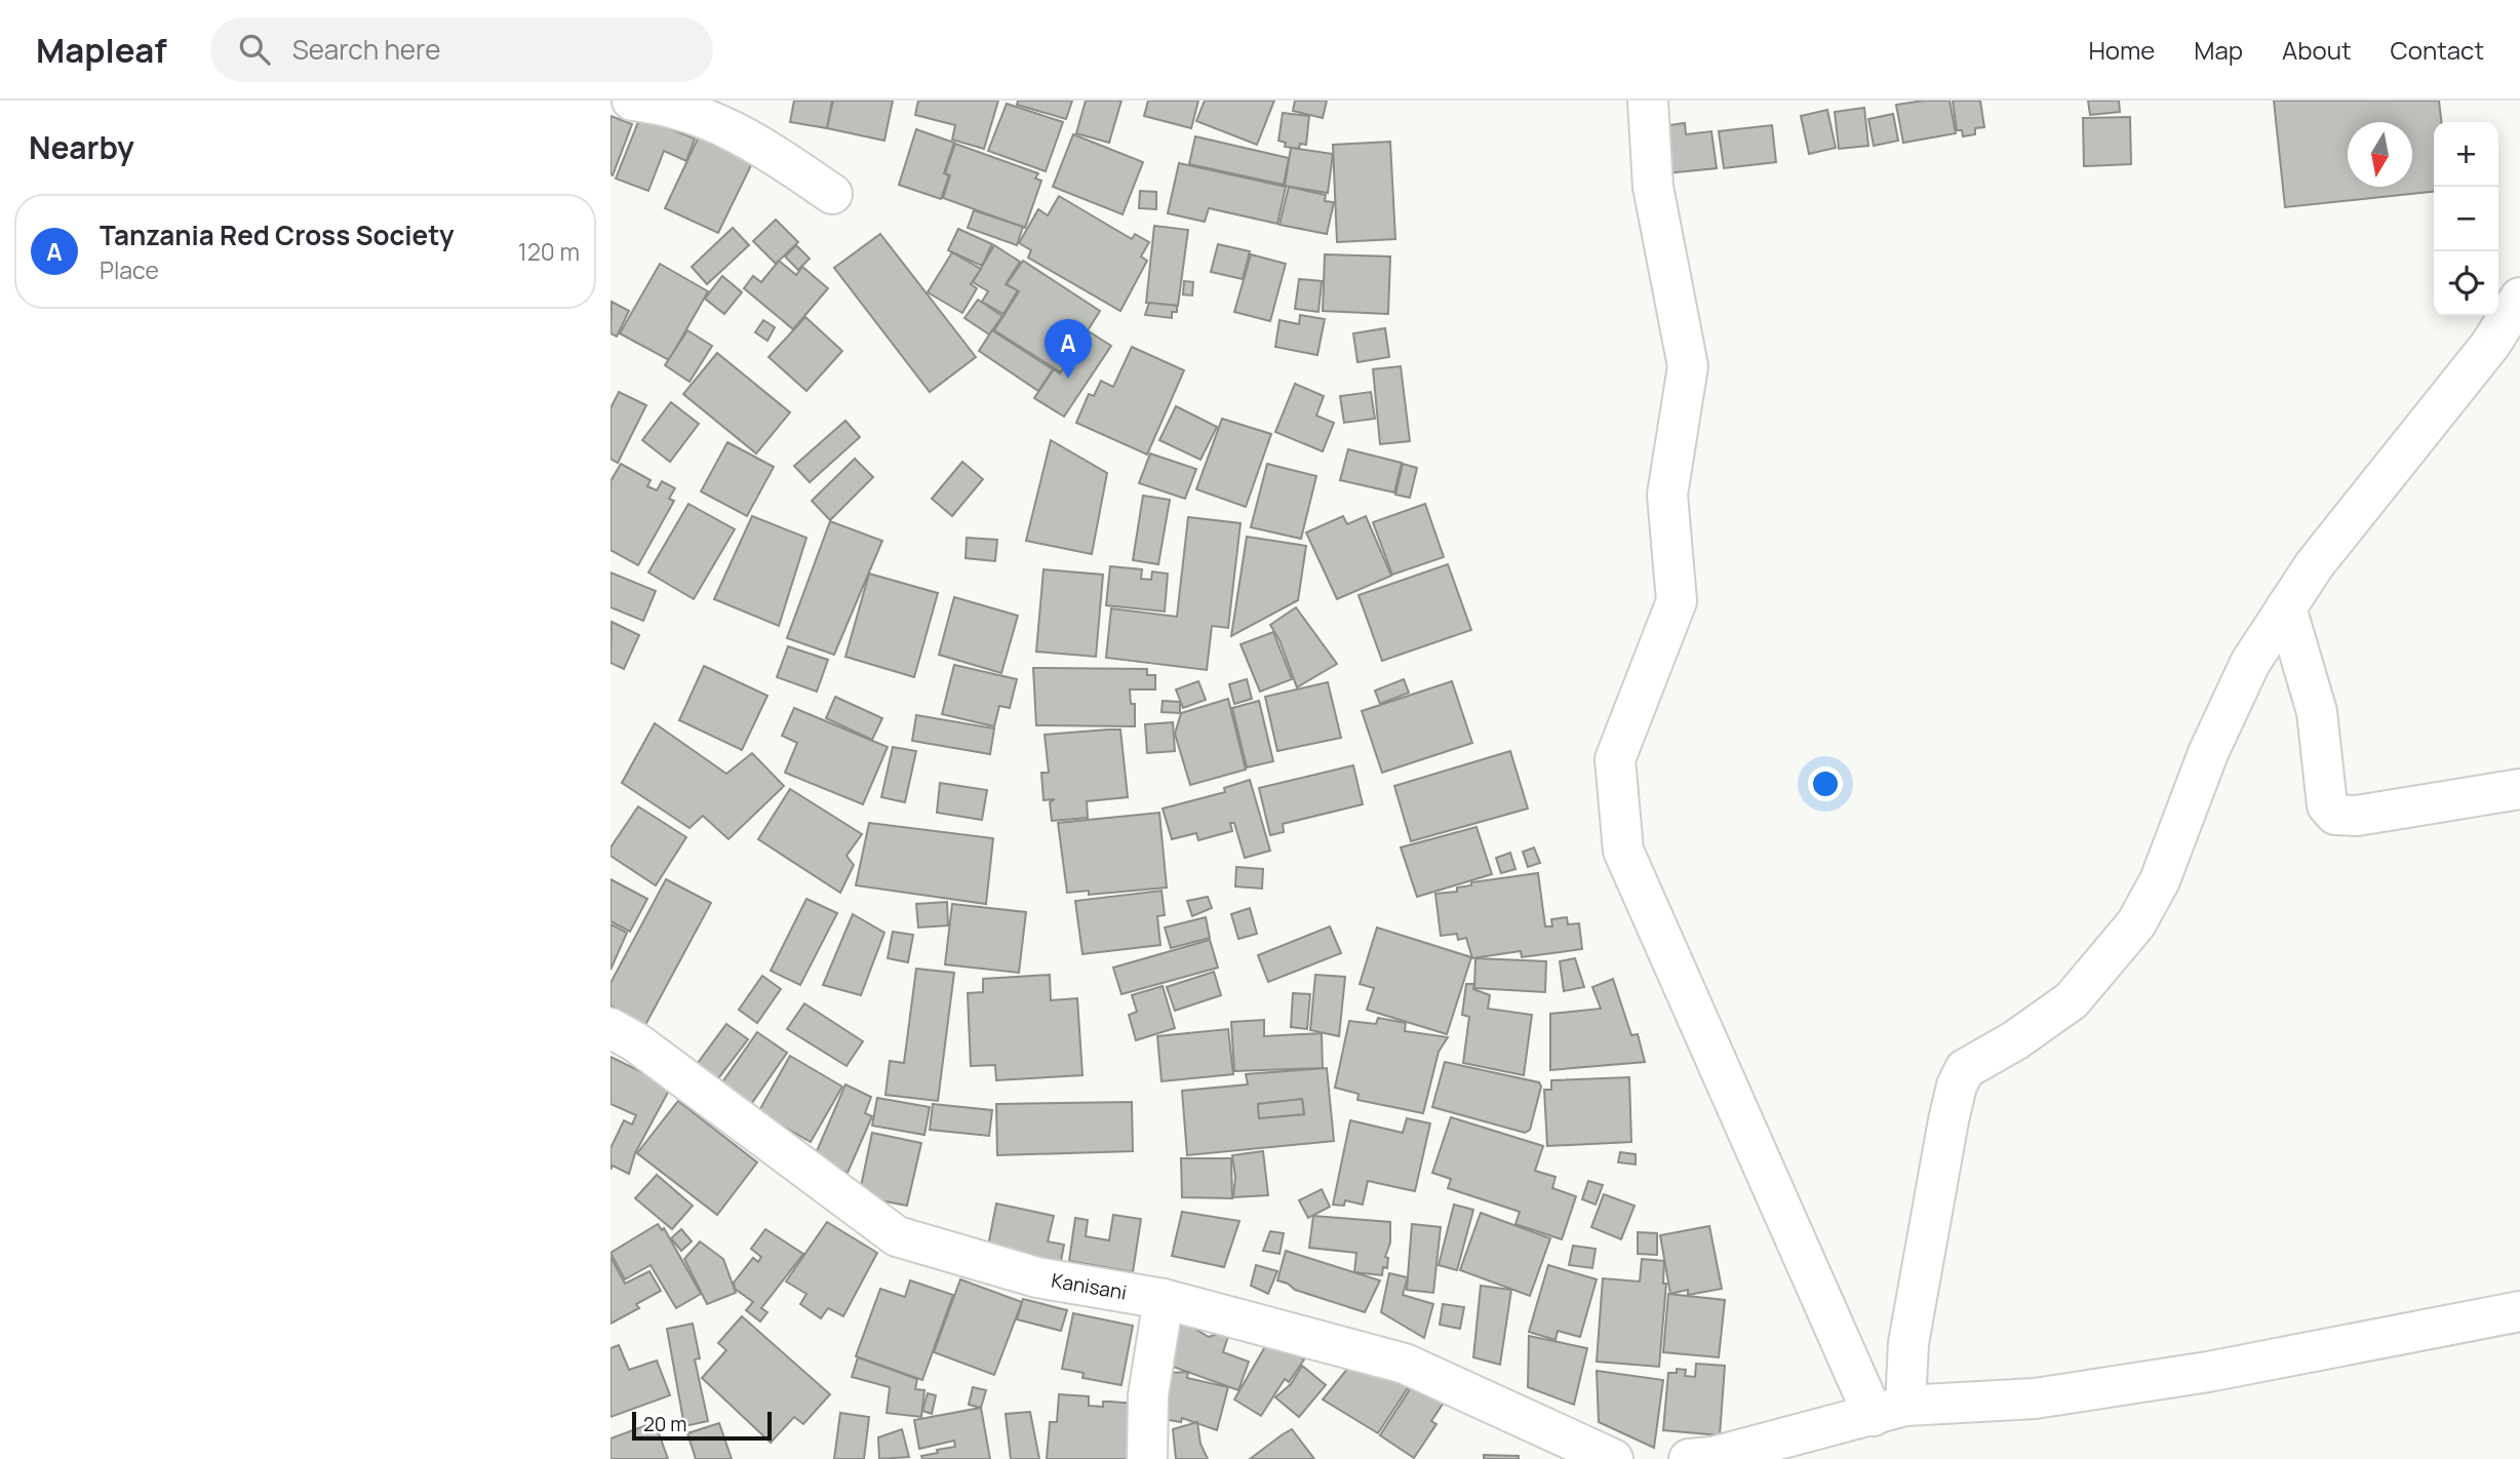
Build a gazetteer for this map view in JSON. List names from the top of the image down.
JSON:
{
  "streets": {
    "street": ["Kanisani"]
  },
  "scale_bar": "20 m",
  "north": "bottom",
  "page": {
    "header": "Mapleaf",
    "search": "Search here",
    "nav": [
      "Home",
      "Map",
      "About",
      "Contact"
    ],
    "heading": "Nearby",
    "map_buttons": ["+", "−"],
    "list": [
      {
        "mark": "A",
        "name": "Tanzania Red Cross Society",
        "note": "Place",
        "value": "120 m"
      }
    ],
    "pins": "A",
    "scale": "20 m"
  }
}
